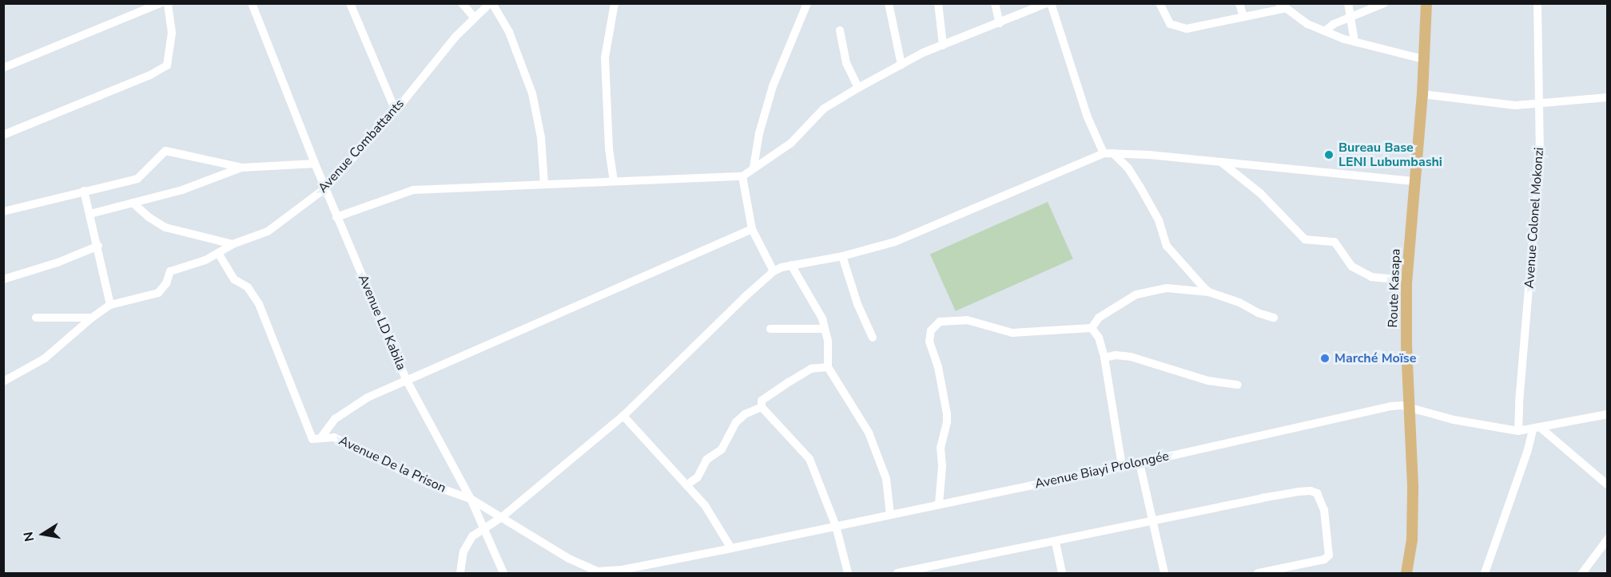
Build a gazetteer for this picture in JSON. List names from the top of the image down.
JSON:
{
  "streets": {
    "main road": ["Route Kasapa"],
    "street": [
      "Avenue Combattants",
      "Avenue Colonel Mokonzi",
      "Avenue LD Kabila",
      "Avenue De la Prison",
      "Avenue Biayi Prolongée"
    ]
  },
  "crossings": [
    ["Avenue Combattants", "Avenue LD Kabila"],
    ["Avenue Colonel Mokonzi", "Avenue Biayi Prolongée"],
    ["Route Kasapa", "Avenue Biayi Prolongée"],
    ["Avenue LD Kabila", "Avenue De la Prison"]
  ],
  "places": ["Bureau Base LENI Lubumbashi", "Marché Moïse"],
  "north": "left"
}
